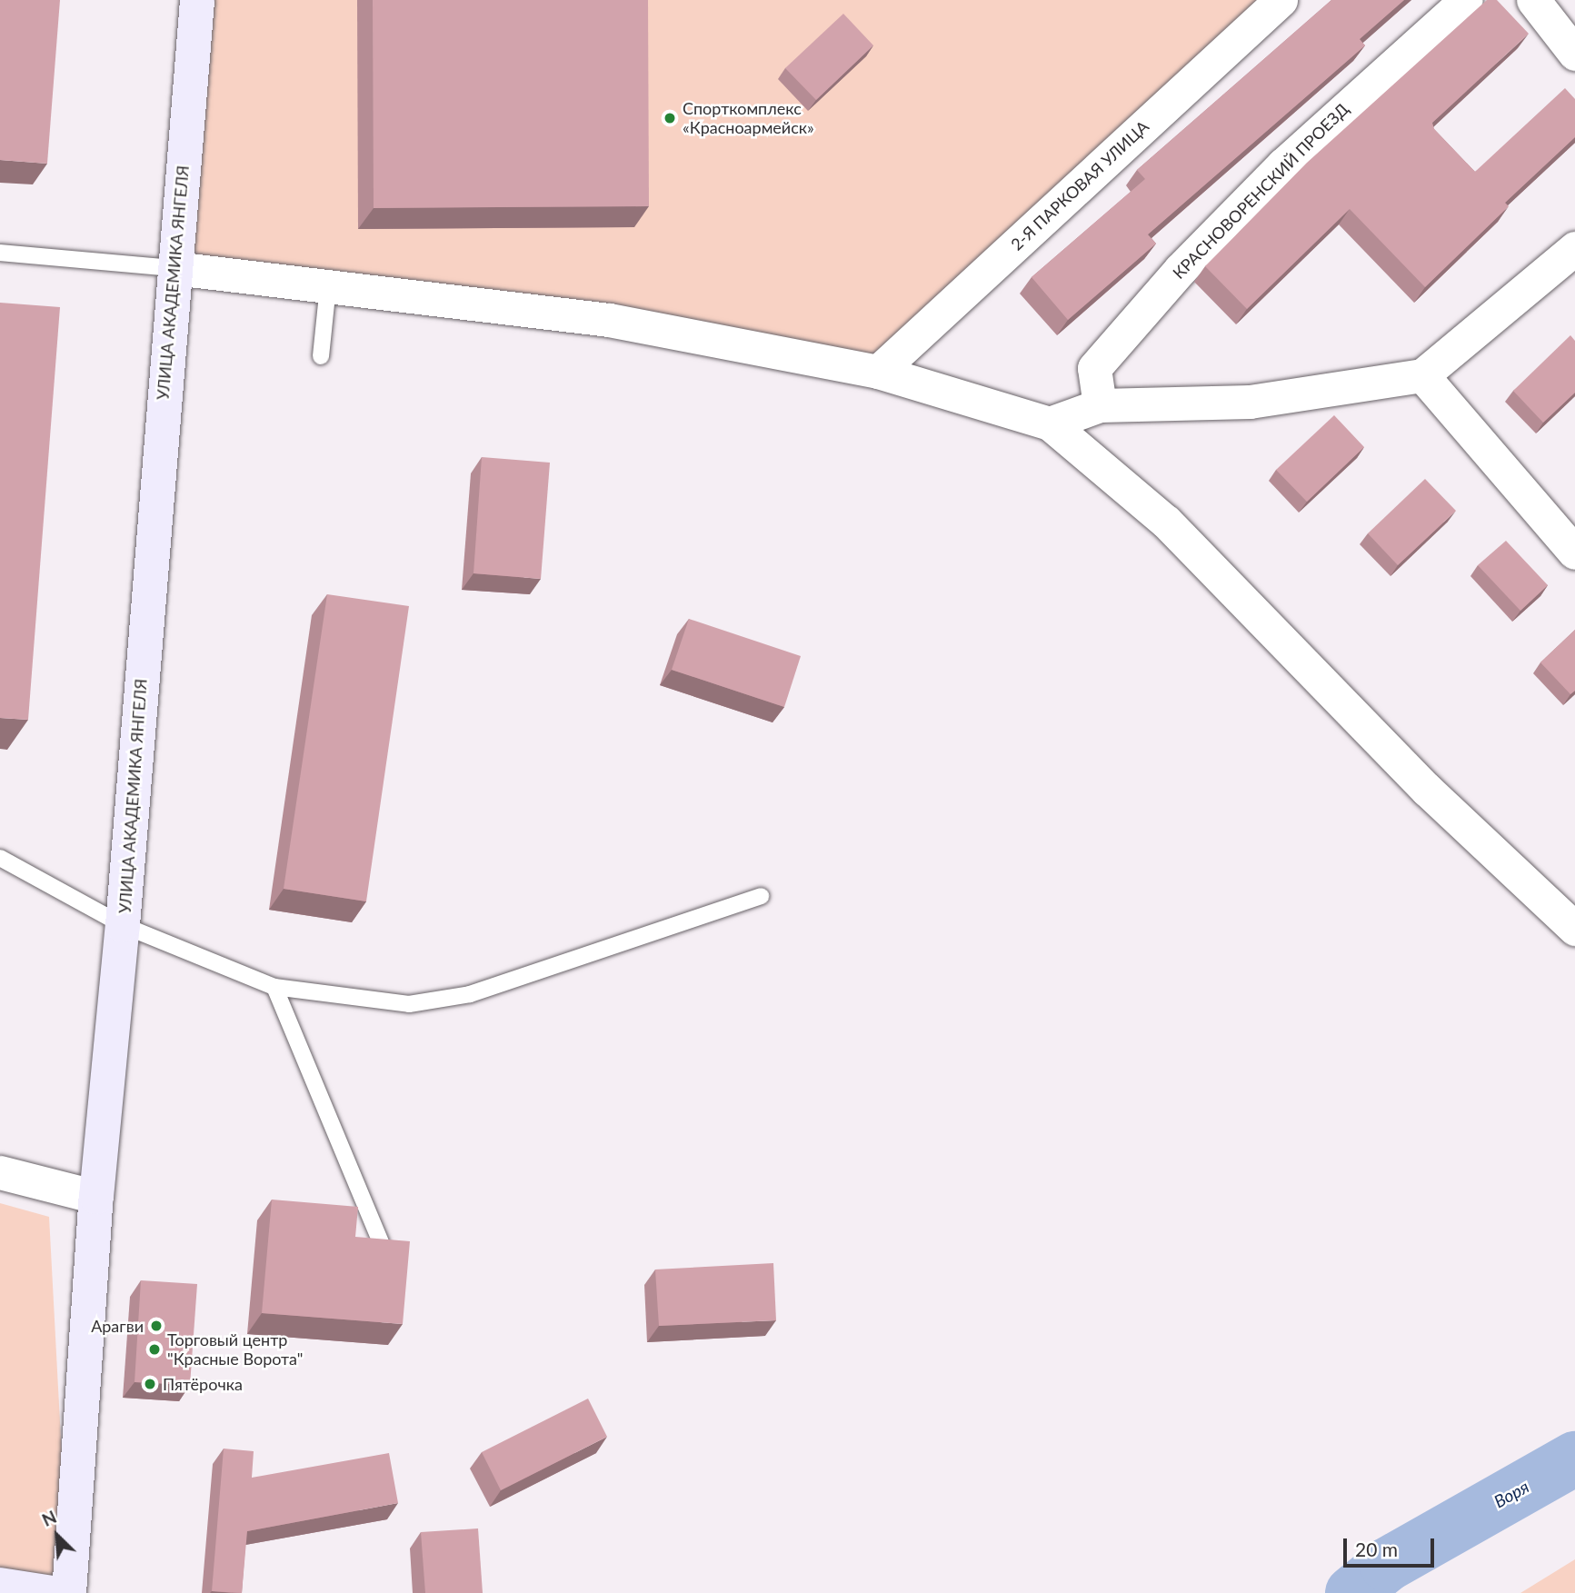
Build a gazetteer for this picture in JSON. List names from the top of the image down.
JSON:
{
  "streets": {
    "main road": ["УЛИЦА АКАДЕМИКА ЯНГЕЛЯ"],
    "street": ["2-Я ПАРКОВАЯ УЛИЦА", "КРАСНОВОРЕНСКИЙ ПРОЕЗД"]
  },
  "water": ["Воря"],
  "places": [
    "Спорткомплекс «Красноармейск»",
    "Арагви",
    "Торговый центр \"Красные Ворота\"",
    "Пятёрочка"
  ],
  "scale_bar": "20 m",
  "north": "top left"
}
